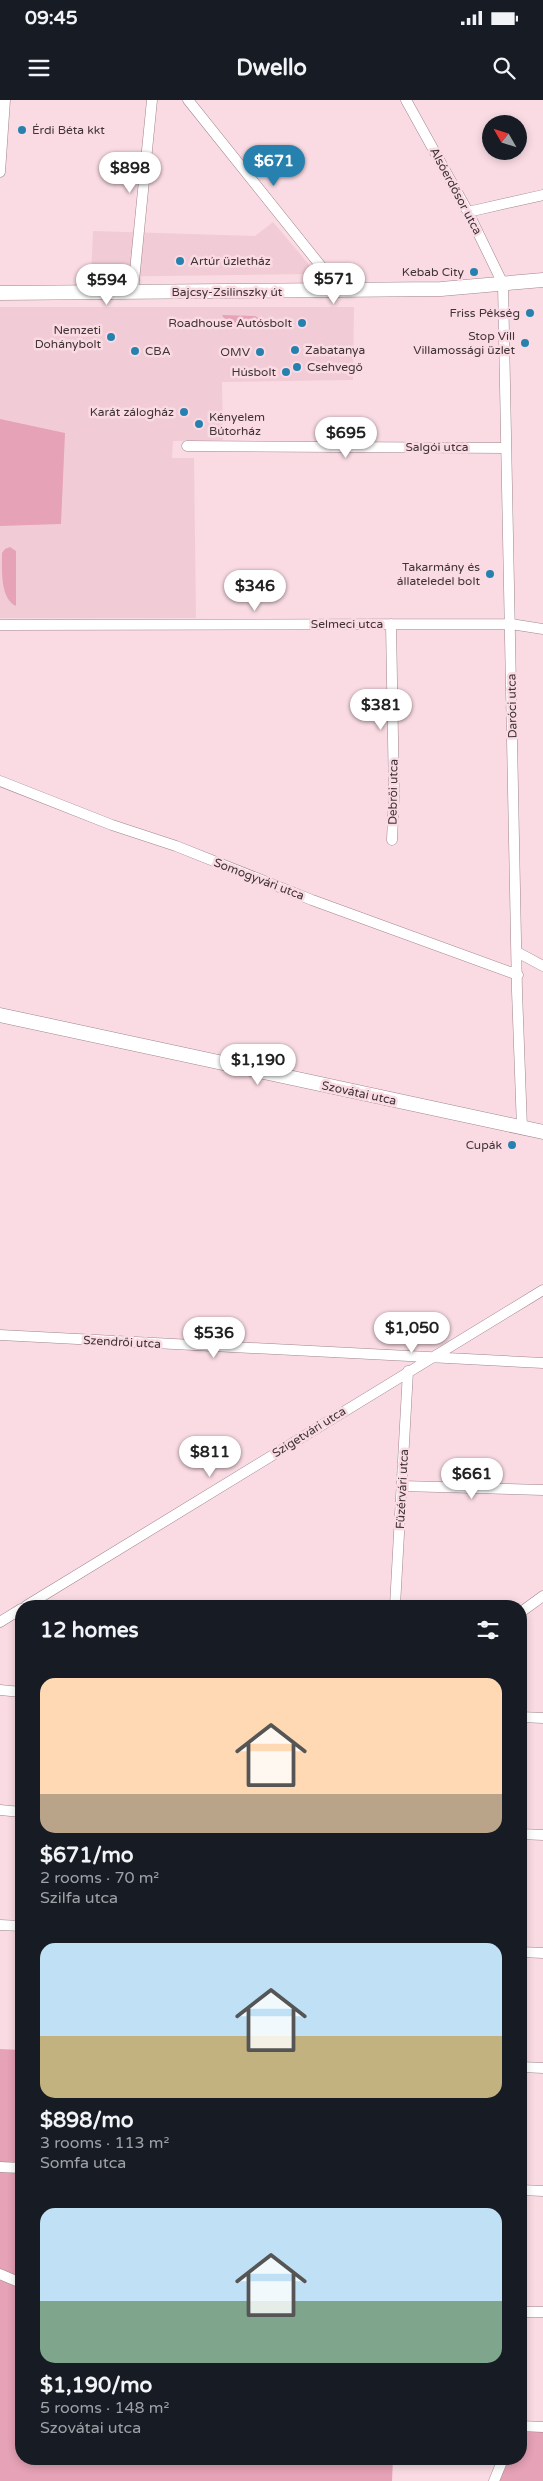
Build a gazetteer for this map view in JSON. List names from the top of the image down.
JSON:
{
  "streets": {
    "street": [
      "Alsóerdősor utca",
      "Bajcsy-Zsilinszky út",
      "Salgói utca",
      "Selmeci utca",
      "Daróci utca",
      "Debrői utca",
      "Somogyvári utca",
      "Szovátai utca",
      "Szendrői utca",
      "Szigetvári utca",
      "Füzérvári utca"
    ]
  },
  "crossings": [
    ["Alsóerdősor utca", "Bajcsy-Zsilinszky út"],
    ["Alsóerdősor utca", "Daróci utca"],
    ["Bajcsy-Zsilinszky út", "Daróci utca"],
    ["Salgói utca", "Daróci utca"],
    ["Selmeci utca", "Daróci utca"],
    ["Selmeci utca", "Debrői utca"],
    ["Daróci utca", "Somogyvári utca"],
    ["Daróci utca", "Szovátai utca"],
    ["Szendrői utca", "Szigetvári utca"],
    ["Szigetvári utca", "Füzérvári utca"]
  ],
  "places": [
    "Érdi Béta kkt",
    "Artúr üzletház",
    "Kebab City",
    "Friss Pékség",
    "Roadhouse Autósbolt",
    "Nemzeti Dohánybolt",
    "Stop Vill Villamossági üzlet",
    "Zabatanya",
    "CBA",
    "OMV",
    "Csehvegő",
    "Húsbolt",
    "Karát zálogház",
    "Kényelem Bútorház",
    "Takarmány és állateledel bolt",
    "Cupák"
  ],
  "north": "top left",
  "page": {
    "status": "09:45",
    "header": "Dwello",
    "price": [
      "$671",
      "$898",
      "$571",
      "$594",
      "$695",
      "$346",
      "$381",
      "$1,190",
      "$1,050",
      "$536",
      "$811",
      "$661"
    ],
    "heading": "12 homes",
    "list": [
      {
        "name": "$671/mo",
        "note": "2 rooms · 70 m² · Szilfa utca"
      },
      {
        "name": "$898/mo",
        "note": "3 rooms · 113 m² · Somfa utca"
      },
      {
        "name": "$1,190/mo",
        "note": "5 rooms · 148 m² · Szovátai utca"
      }
    ]
  }
}
